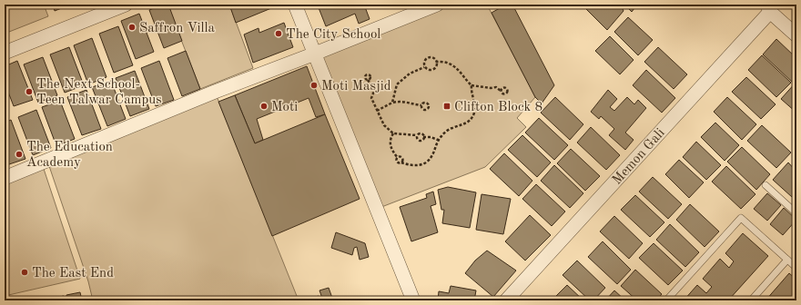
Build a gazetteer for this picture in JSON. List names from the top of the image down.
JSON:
{
  "streets": {
    "street": ["Memon Gali"]
  },
  "places": {
    "other": [
      "Saffron Villa",
      "The City School",
      "Moti Masjid",
      "The Next School- Teen Talwar Campus",
      "Moti",
      "The Education Academy",
      "The East End"
    ],
    "transit": ["Clifton Block 8"]
  }
}
